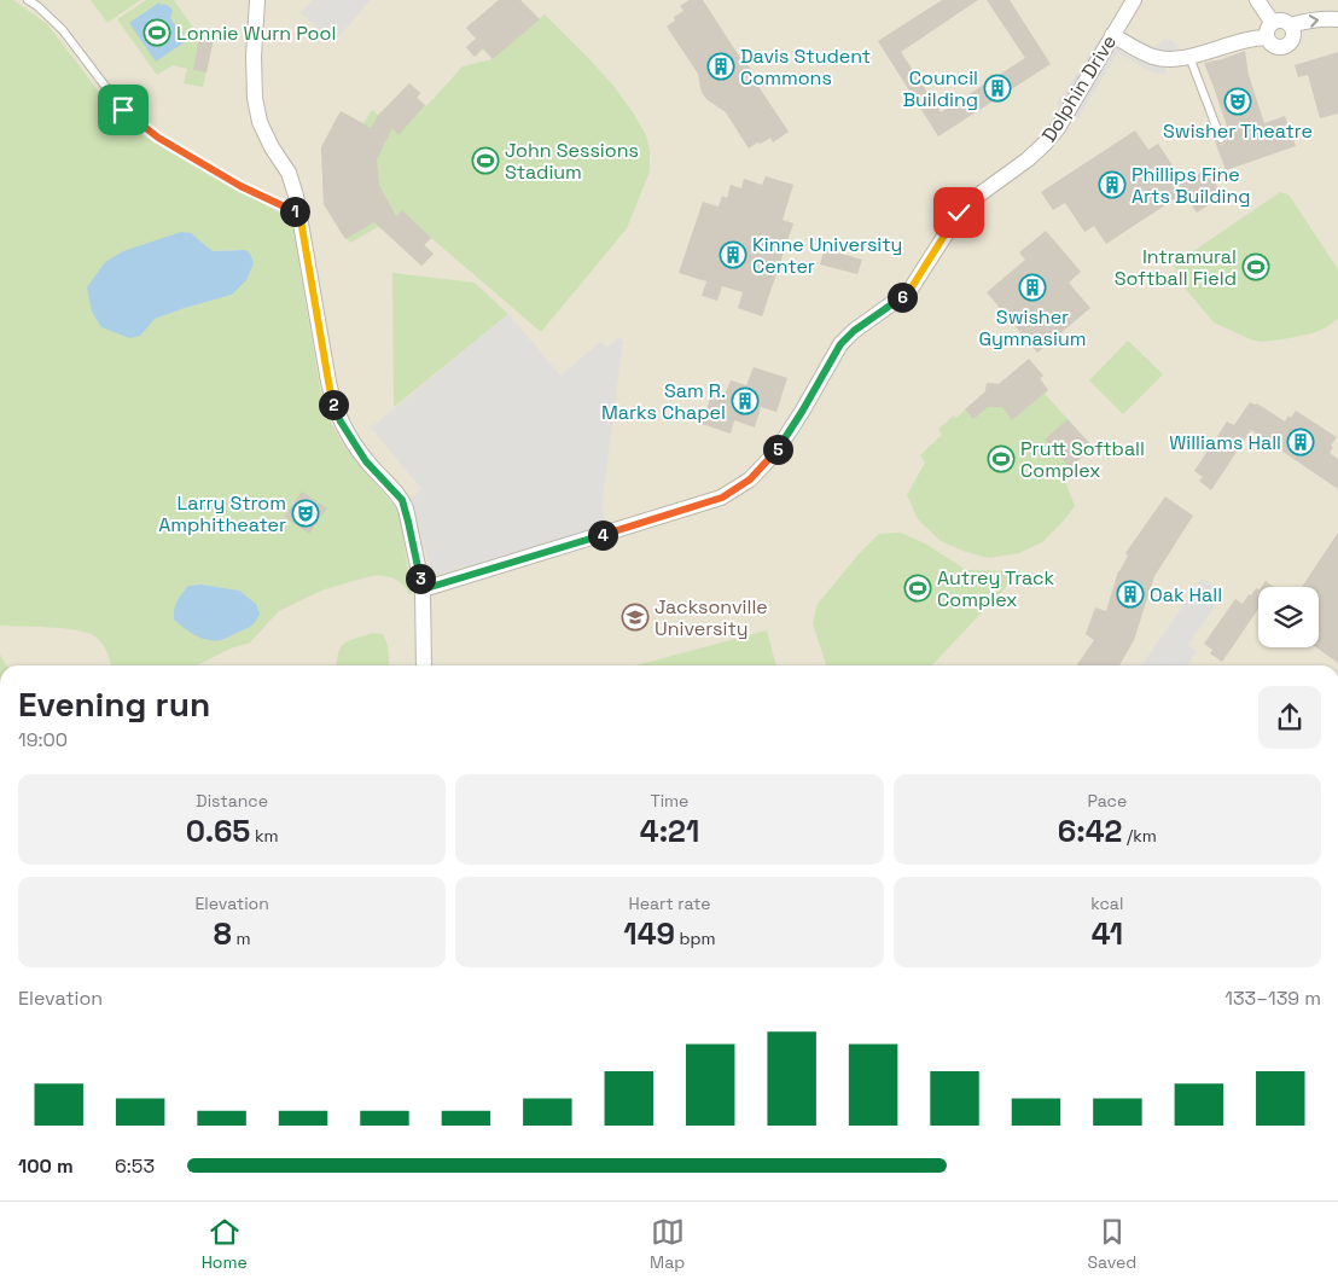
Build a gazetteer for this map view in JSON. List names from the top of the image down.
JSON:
{
  "streets": {
    "street": ["Dolphin Drive"]
  },
  "places": {
    "sports": [
      "Lonnie Wurn Pool",
      "John Sessions Stadium",
      "Intramural Softball Field",
      "Prutt Softball Complex",
      "Autrey Track Complex"
    ],
    "building": [
      "Davis Student Commons",
      "Council Building",
      "Phillips Fine Arts Building",
      "Kinne University Center",
      "Swisher Gymnasium",
      "Sam R. Marks Chapel",
      "Williams Hall",
      "Oak Hall"
    ],
    "theatre": ["Swisher Theatre", "Larry Strom Amphitheater"],
    "school or university": ["Jacksonville University"]
  },
  "page": {
    "pins": [
      "1",
      "6",
      "2",
      "5",
      "4",
      "3"
    ],
    "heading": ["Evening run", "19:00"],
    "stats": [
      ["Distance", "0.65 km"],
      ["Time", "4:21"],
      ["Pace", "6:42 /km"],
      ["Elevation", "8 m"],
      ["Heart rate", "149 bpm"],
      ["kcal", "41"]
    ],
    "chart": ["Elevation", "133–139 m"],
    "list": [
      {
        "name": "100 m",
        "note": "6:53"
      }
    ],
    "tabs": ["Home", "Map", "Saved"]
  }
}
